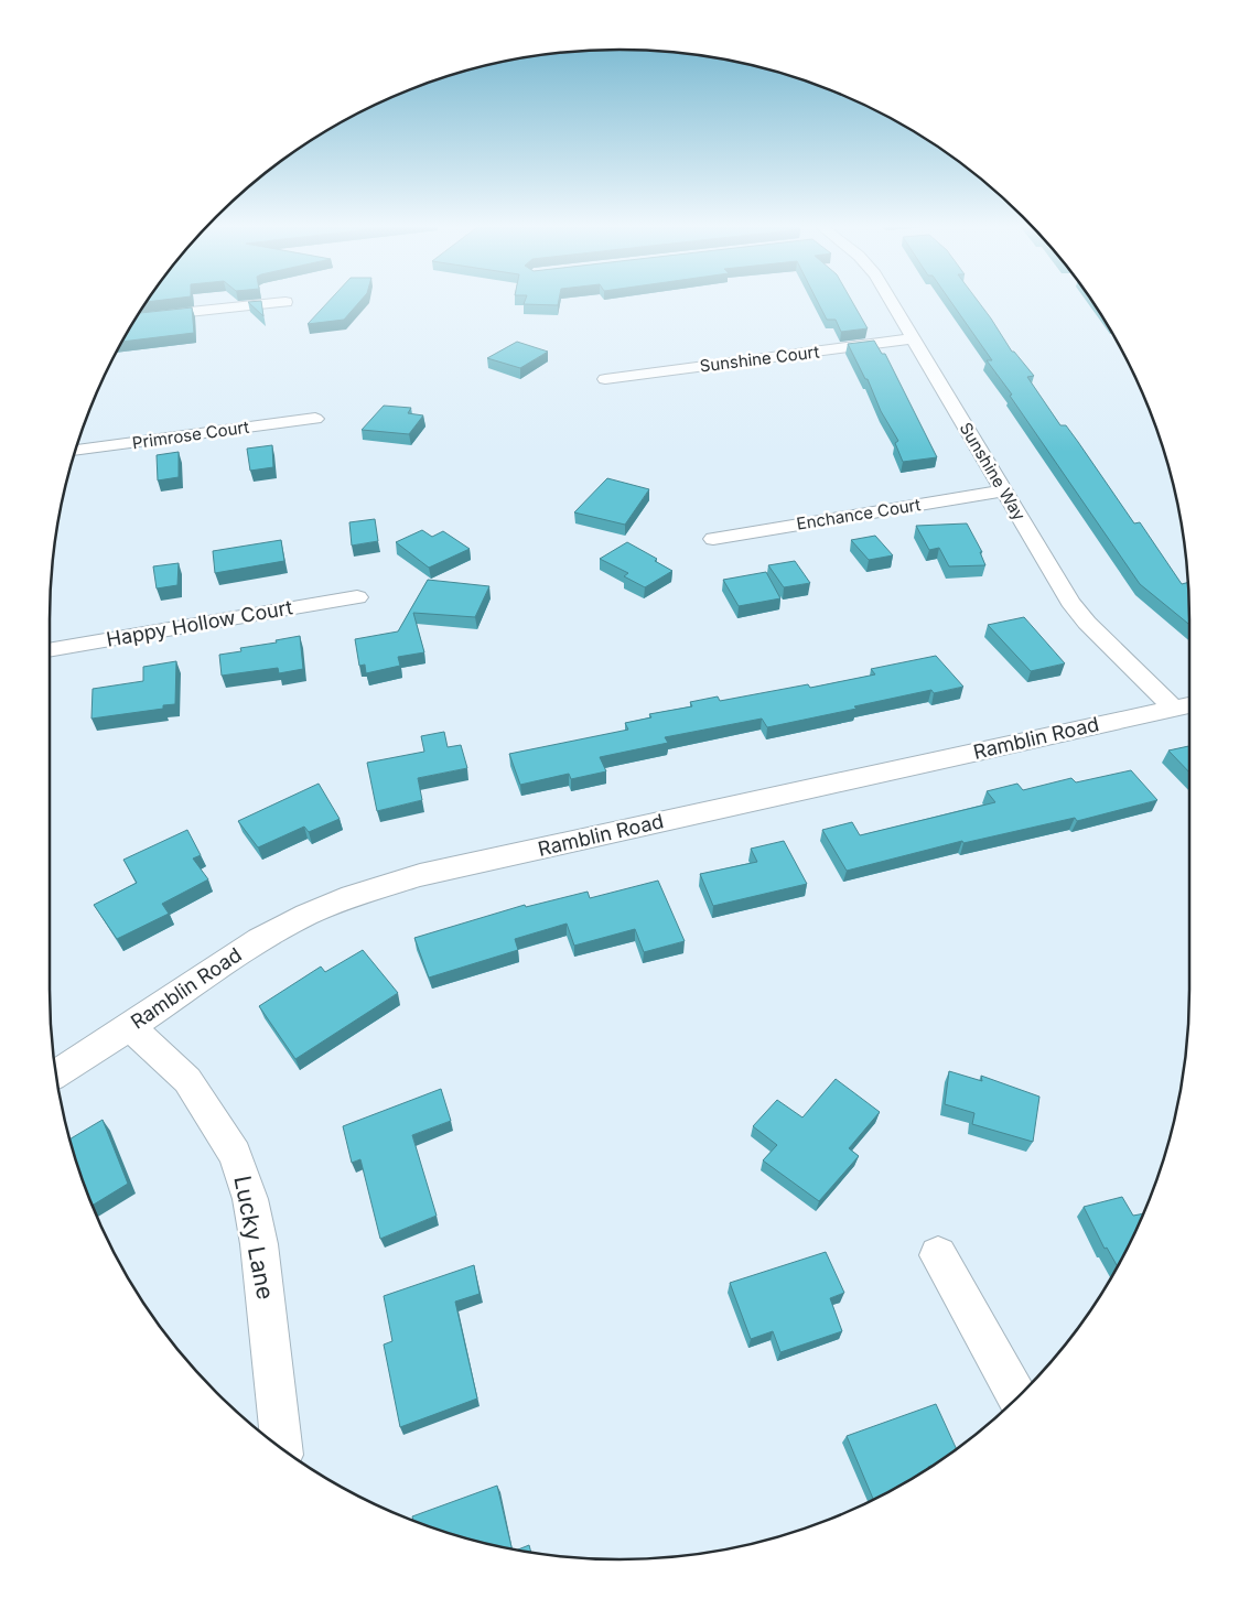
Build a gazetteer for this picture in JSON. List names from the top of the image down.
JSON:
{
  "streets": {
    "street": [
      "Sunshine Court",
      "Primrose Court",
      "Sunshine Way",
      "Enchance Court",
      "Happy Hollow Court",
      "Ramblin Road",
      "Lucky Lane"
    ]
  },
  "crossings": [
    ["Sunshine Court", "Sunshine Way"],
    ["Sunshine Way", "Enchance Court"],
    ["Sunshine Way", "Ramblin Road"],
    ["Ramblin Road", "Lucky Lane"]
  ]
}
